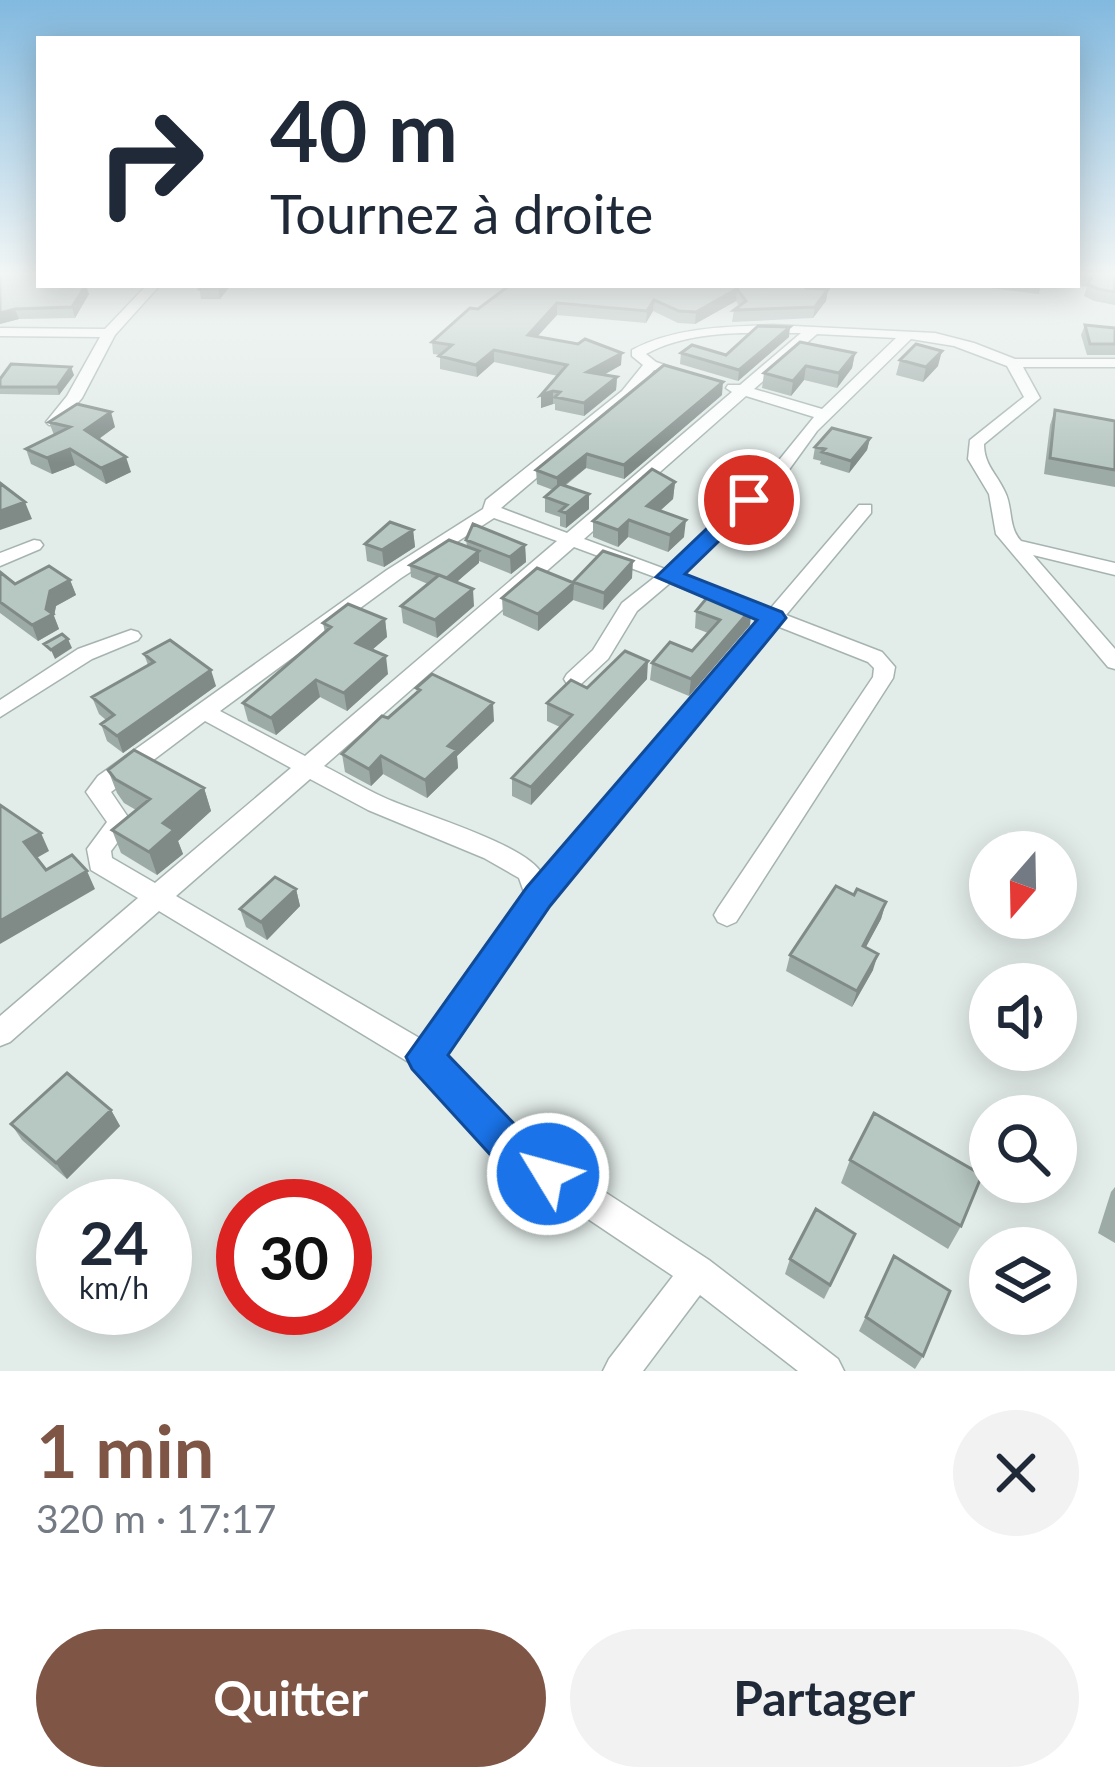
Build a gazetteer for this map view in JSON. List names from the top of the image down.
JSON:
{
  "north": "bottom",
  "page": {
    "turn": ["40 m", "Tournez à droite"],
    "speed": "24 km/h",
    "limit": "30",
    "heading": ["1 min", "320 m · 17:17"],
    "buttons": ["Quitter", "Partager"]
  }
}
